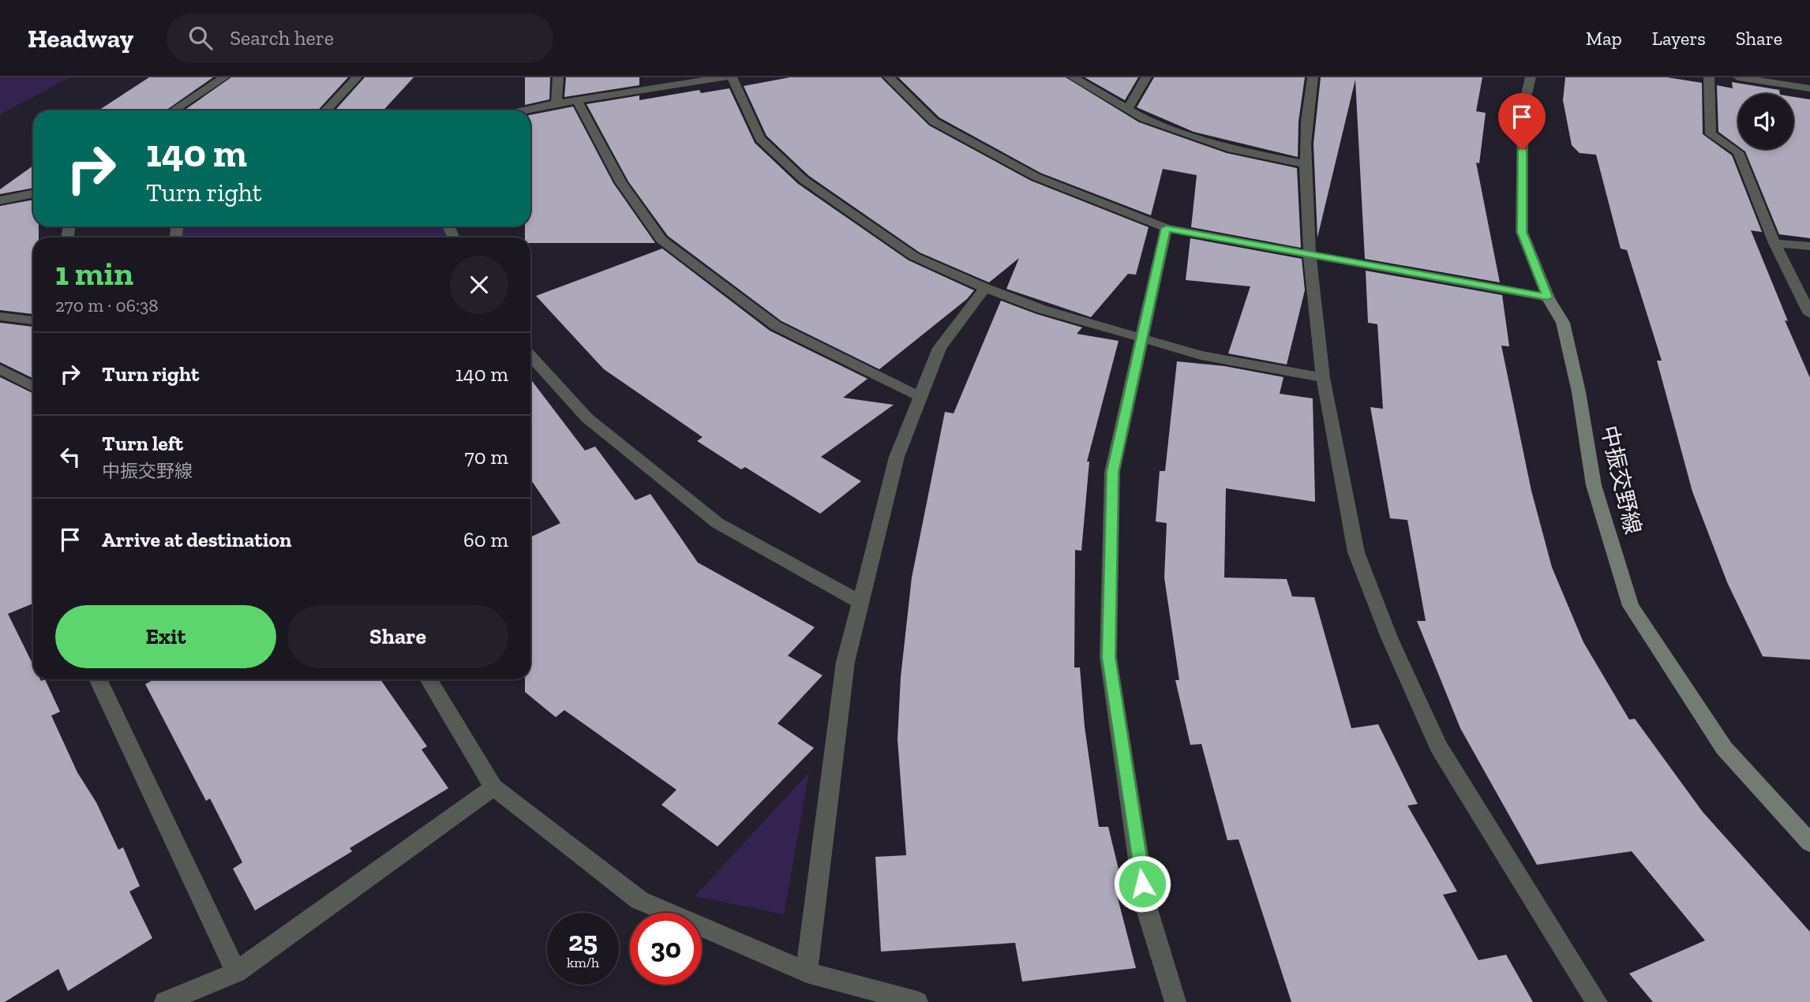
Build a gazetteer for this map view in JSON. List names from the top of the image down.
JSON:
{
  "streets": {
    "street": ["中振交野線"]
  },
  "page": {
    "header": "Headway",
    "search": "Search here",
    "nav": ["Map", "Layers", "Share"],
    "turn": ["140 m", "Turn right"],
    "heading": ["1 min", "270 m · 06:38"],
    "list": [
      {
        "name": "Turn right",
        "value": "140 m"
      },
      {
        "name": "Turn left",
        "note": "中振交野線",
        "value": "70 m"
      },
      {
        "name": "Arrive at destination",
        "value": "60 m"
      }
    ],
    "buttons": ["Exit", "Share"],
    "speed": "25 km/h",
    "limit": "30"
  }
}
